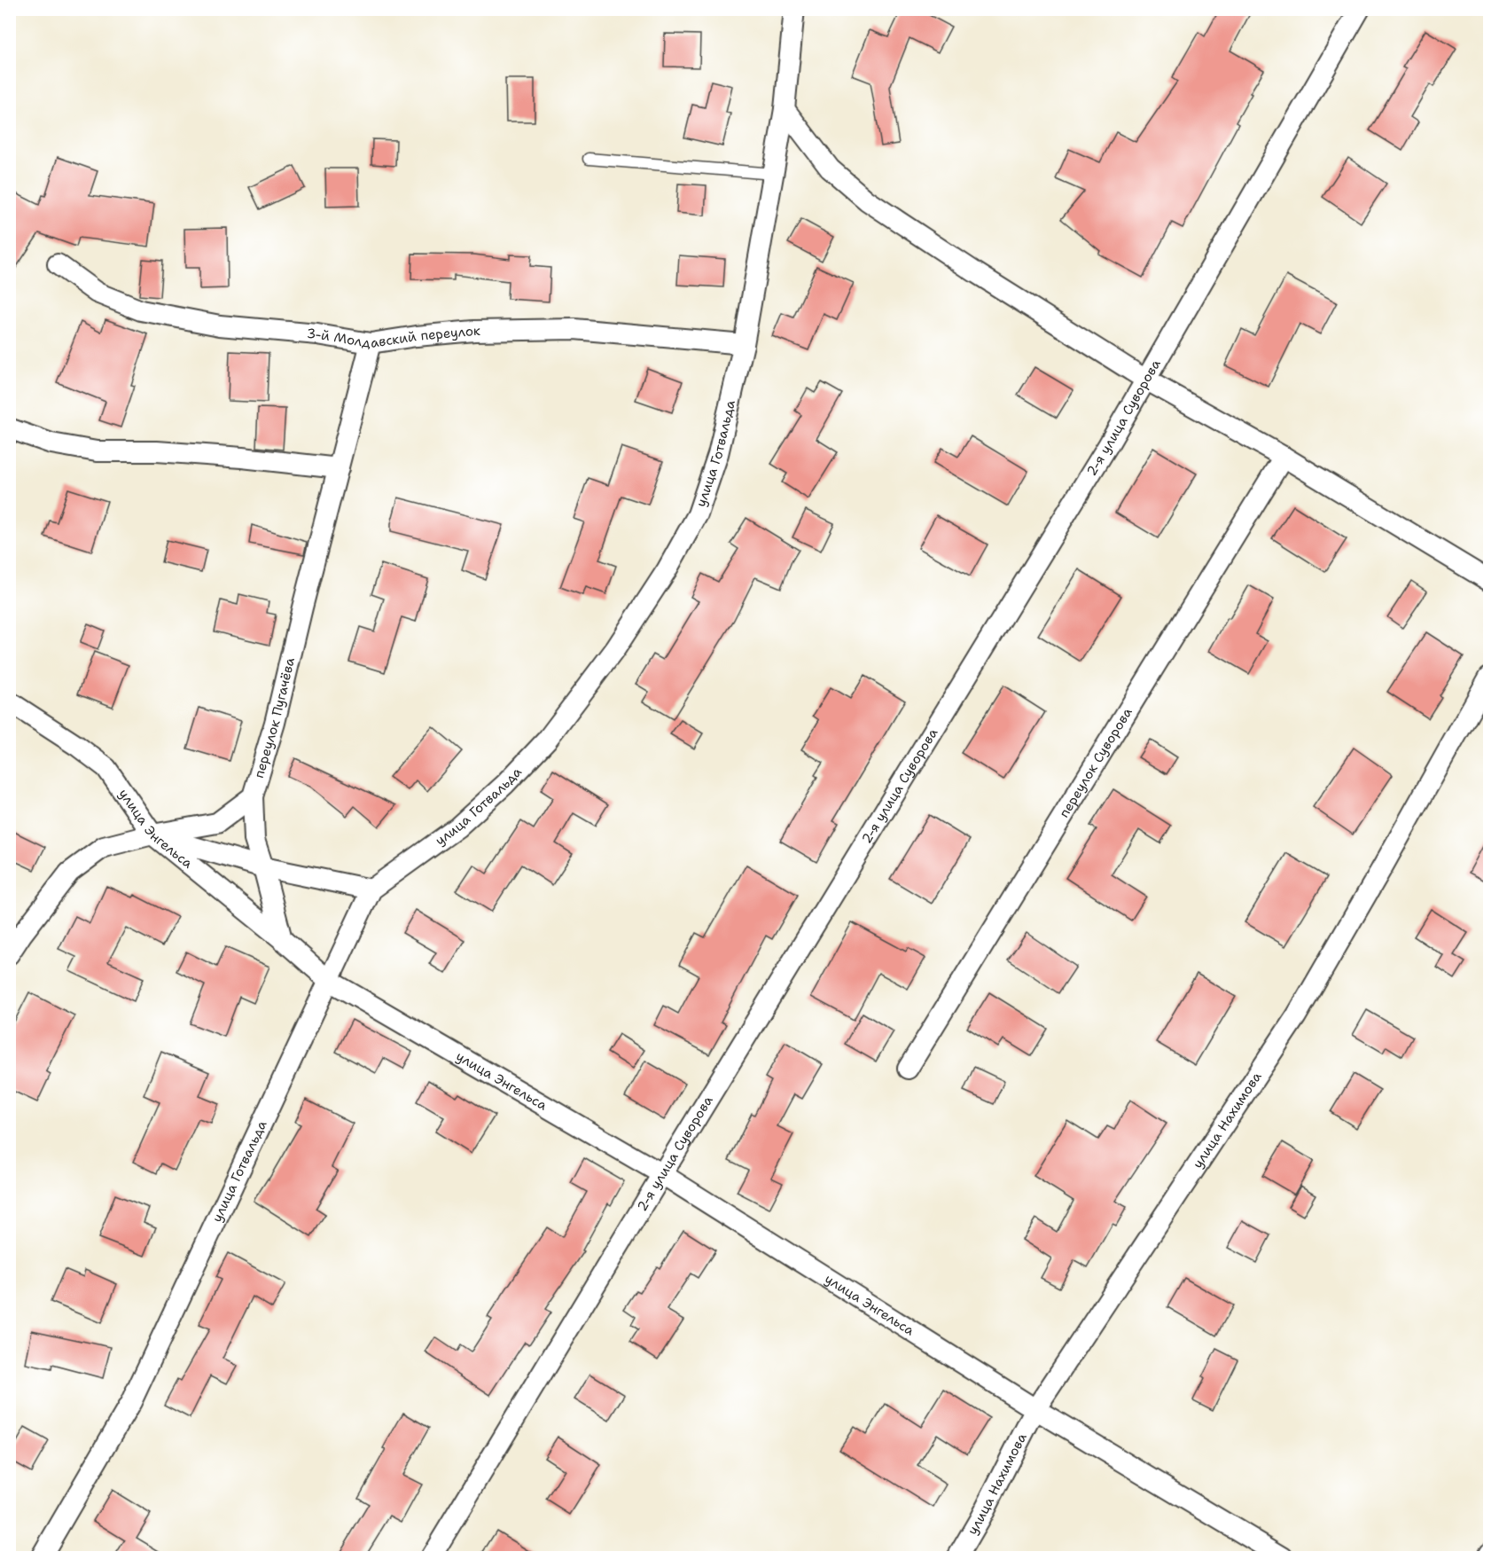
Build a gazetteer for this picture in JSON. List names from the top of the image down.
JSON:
{
  "streets": {
    "street": [
      "3-й Молдавский переулок",
      "2-я улица Суворова",
      "улица Готвальда",
      "переулок Пугачёва",
      "переулок Суворова",
      "улица Энгельса",
      "улица Нахимова"
    ]
  },
  "crossings": [
    ["3-й Молдавский переулок", "улица Готвальда"],
    ["3-й Молдавский переулок", "переулок Пугачёва"],
    ["2-я улица Суворова", "улица Энгельса"],
    ["улица Готвальда", "улица Энгельса"],
    ["переулок Пугачёва", "улица Энгельса"],
    ["улица Энгельса", "улица Нахимова"]
  ]
}
